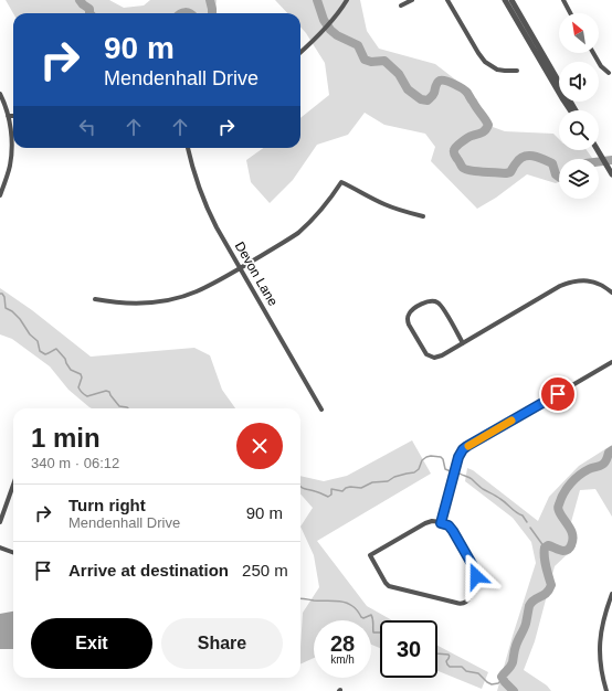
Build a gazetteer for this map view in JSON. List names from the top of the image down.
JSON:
{
  "streets": {
    "street": ["Devon Lane"]
  },
  "north": "top left",
  "page": {
    "turn": ["90 m", "Mendenhall Drive"],
    "heading": ["1 min", "340 m · 06:12"],
    "list": [
      {
        "name": "Turn right",
        "note": "Mendenhall Drive",
        "value": "90 m"
      },
      {
        "name": "Arrive at destination",
        "value": "250 m"
      }
    ],
    "buttons": ["Exit", "Share"],
    "speed": "28 km/h",
    "limit": "30"
  }
}
